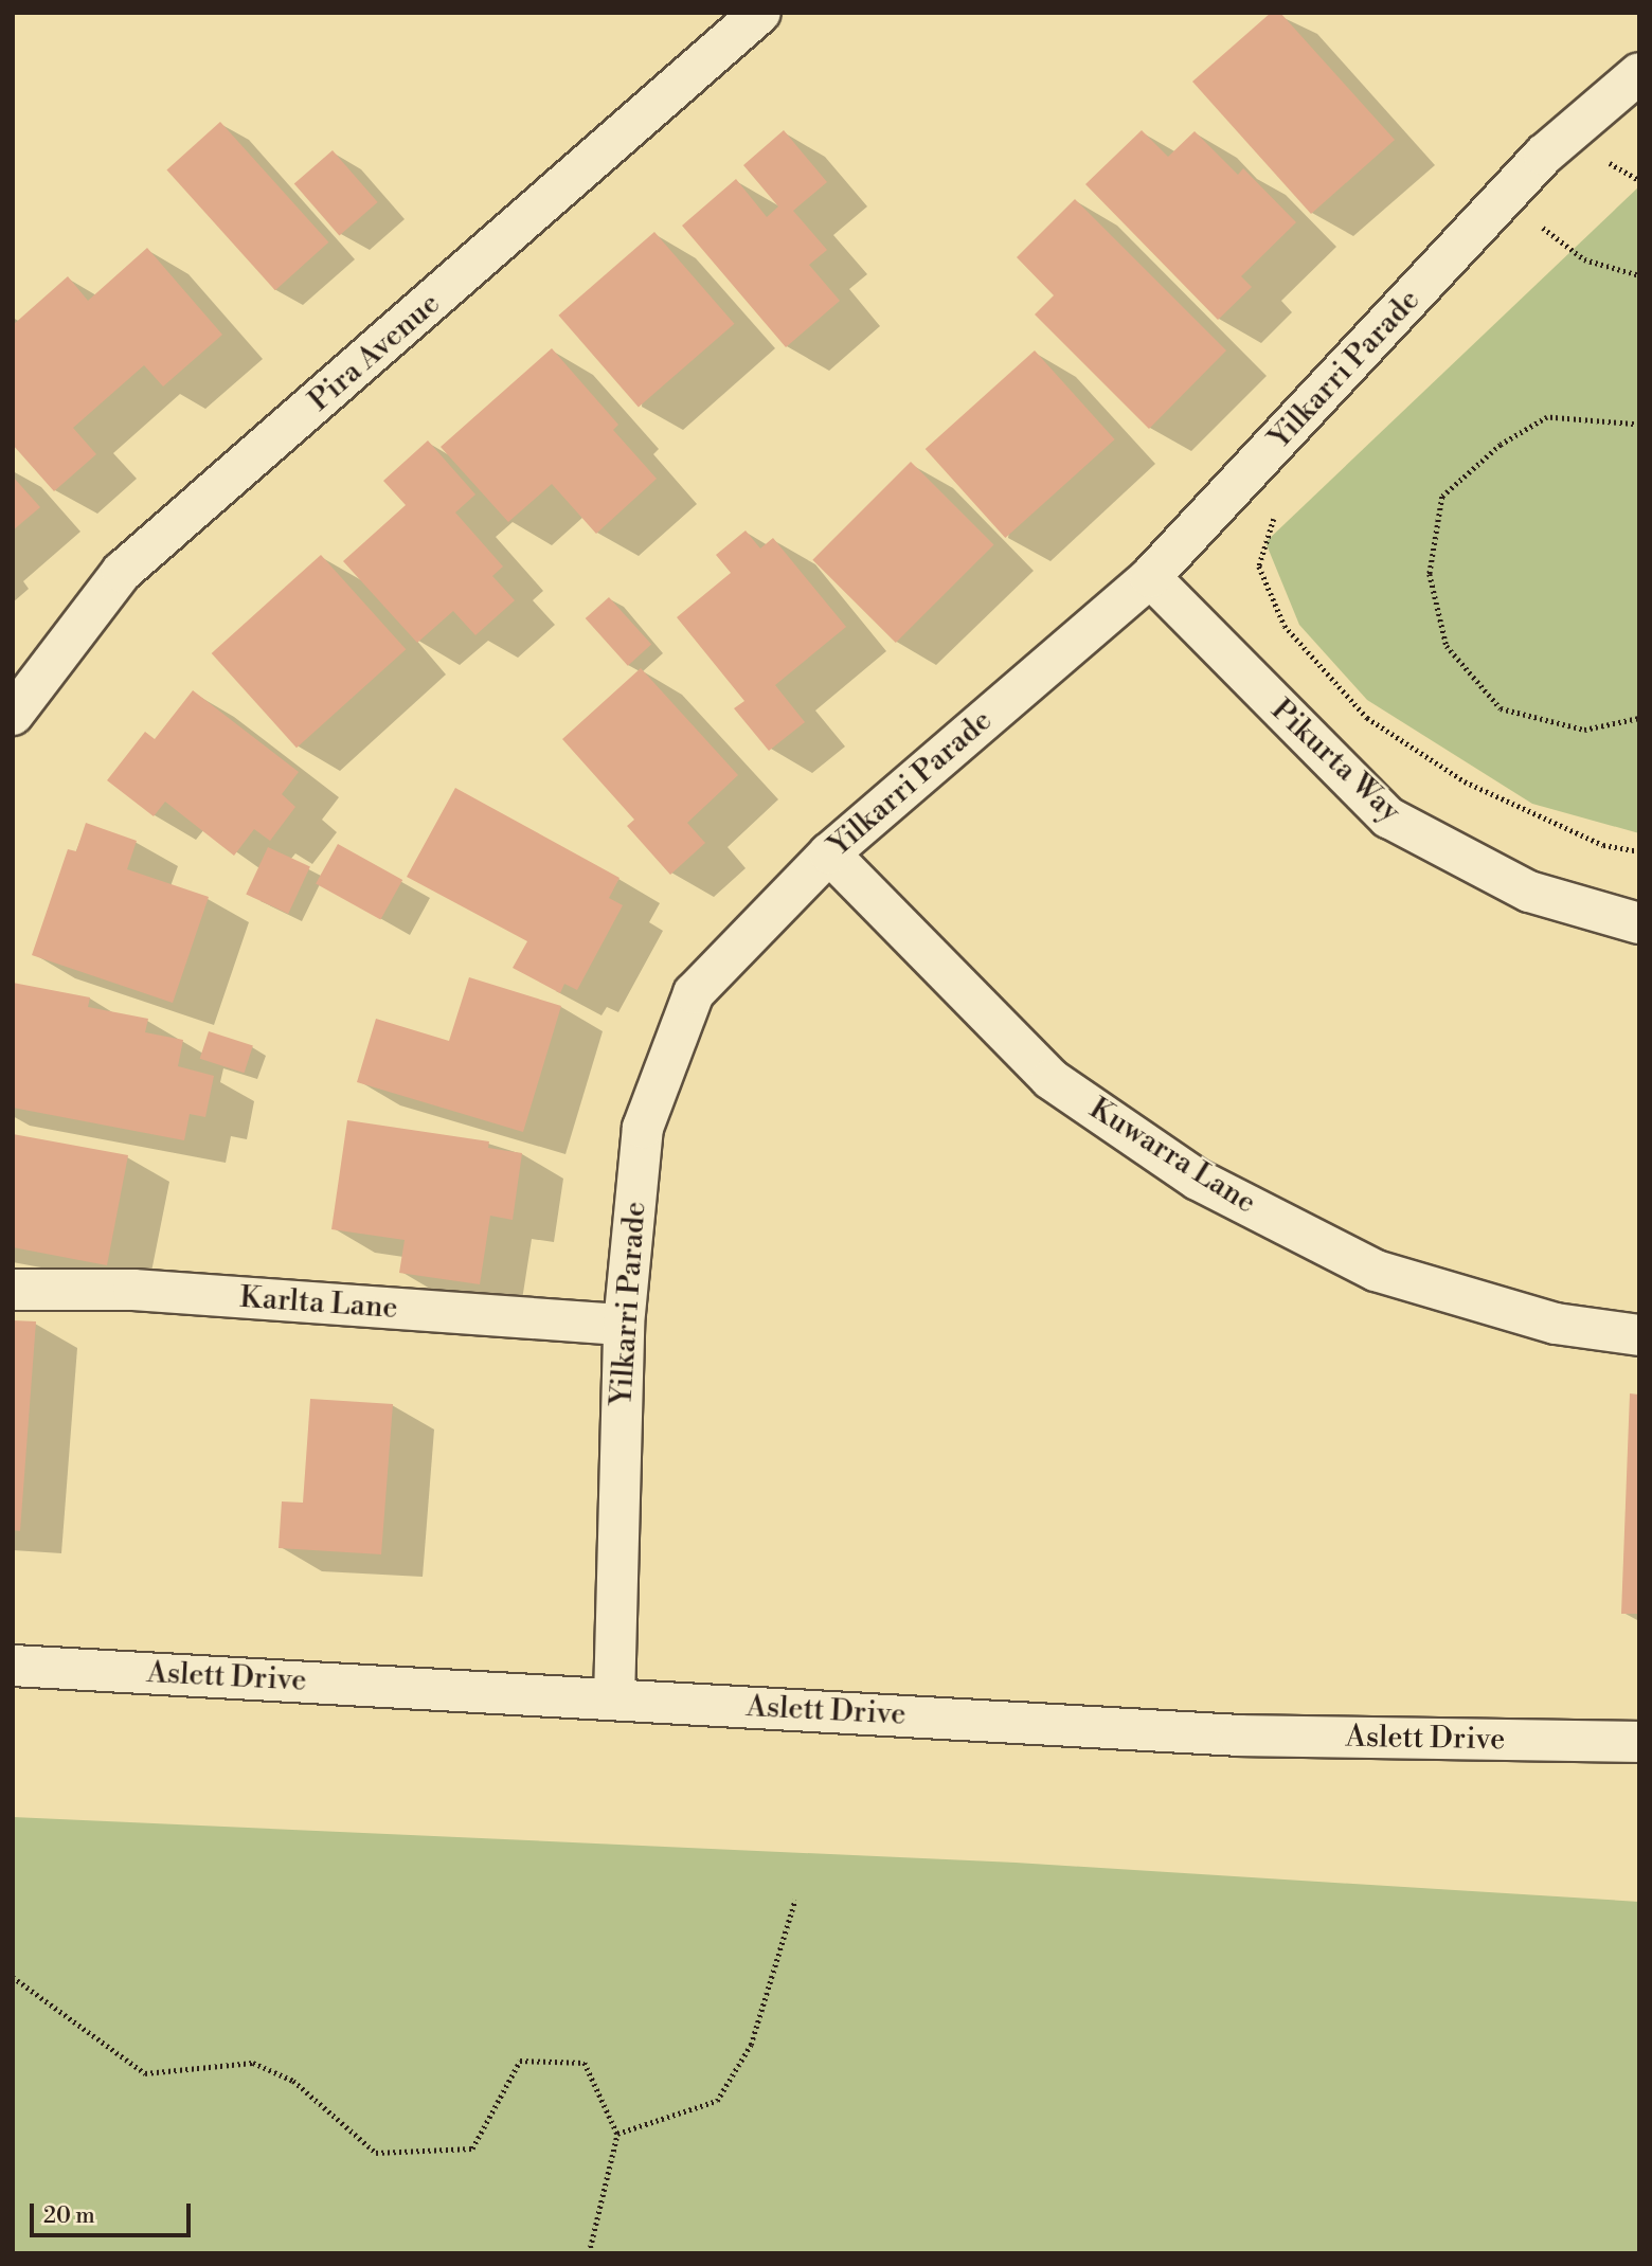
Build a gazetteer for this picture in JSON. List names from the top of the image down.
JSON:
{
  "streets": {
    "street": [
      "Pira Avenue",
      "Yilkarri Parade",
      "Pikurta Way",
      "Kuwarra Lane",
      "Karlta Lane",
      "Aslett Drive"
    ]
  },
  "crossings": [
    ["Yilkarri Parade", "Pikurta Way"],
    ["Yilkarri Parade", "Kuwarra Lane"],
    ["Yilkarri Parade", "Karlta Lane"],
    ["Yilkarri Parade", "Aslett Drive"]
  ],
  "scale_bar": "20 m"
}
